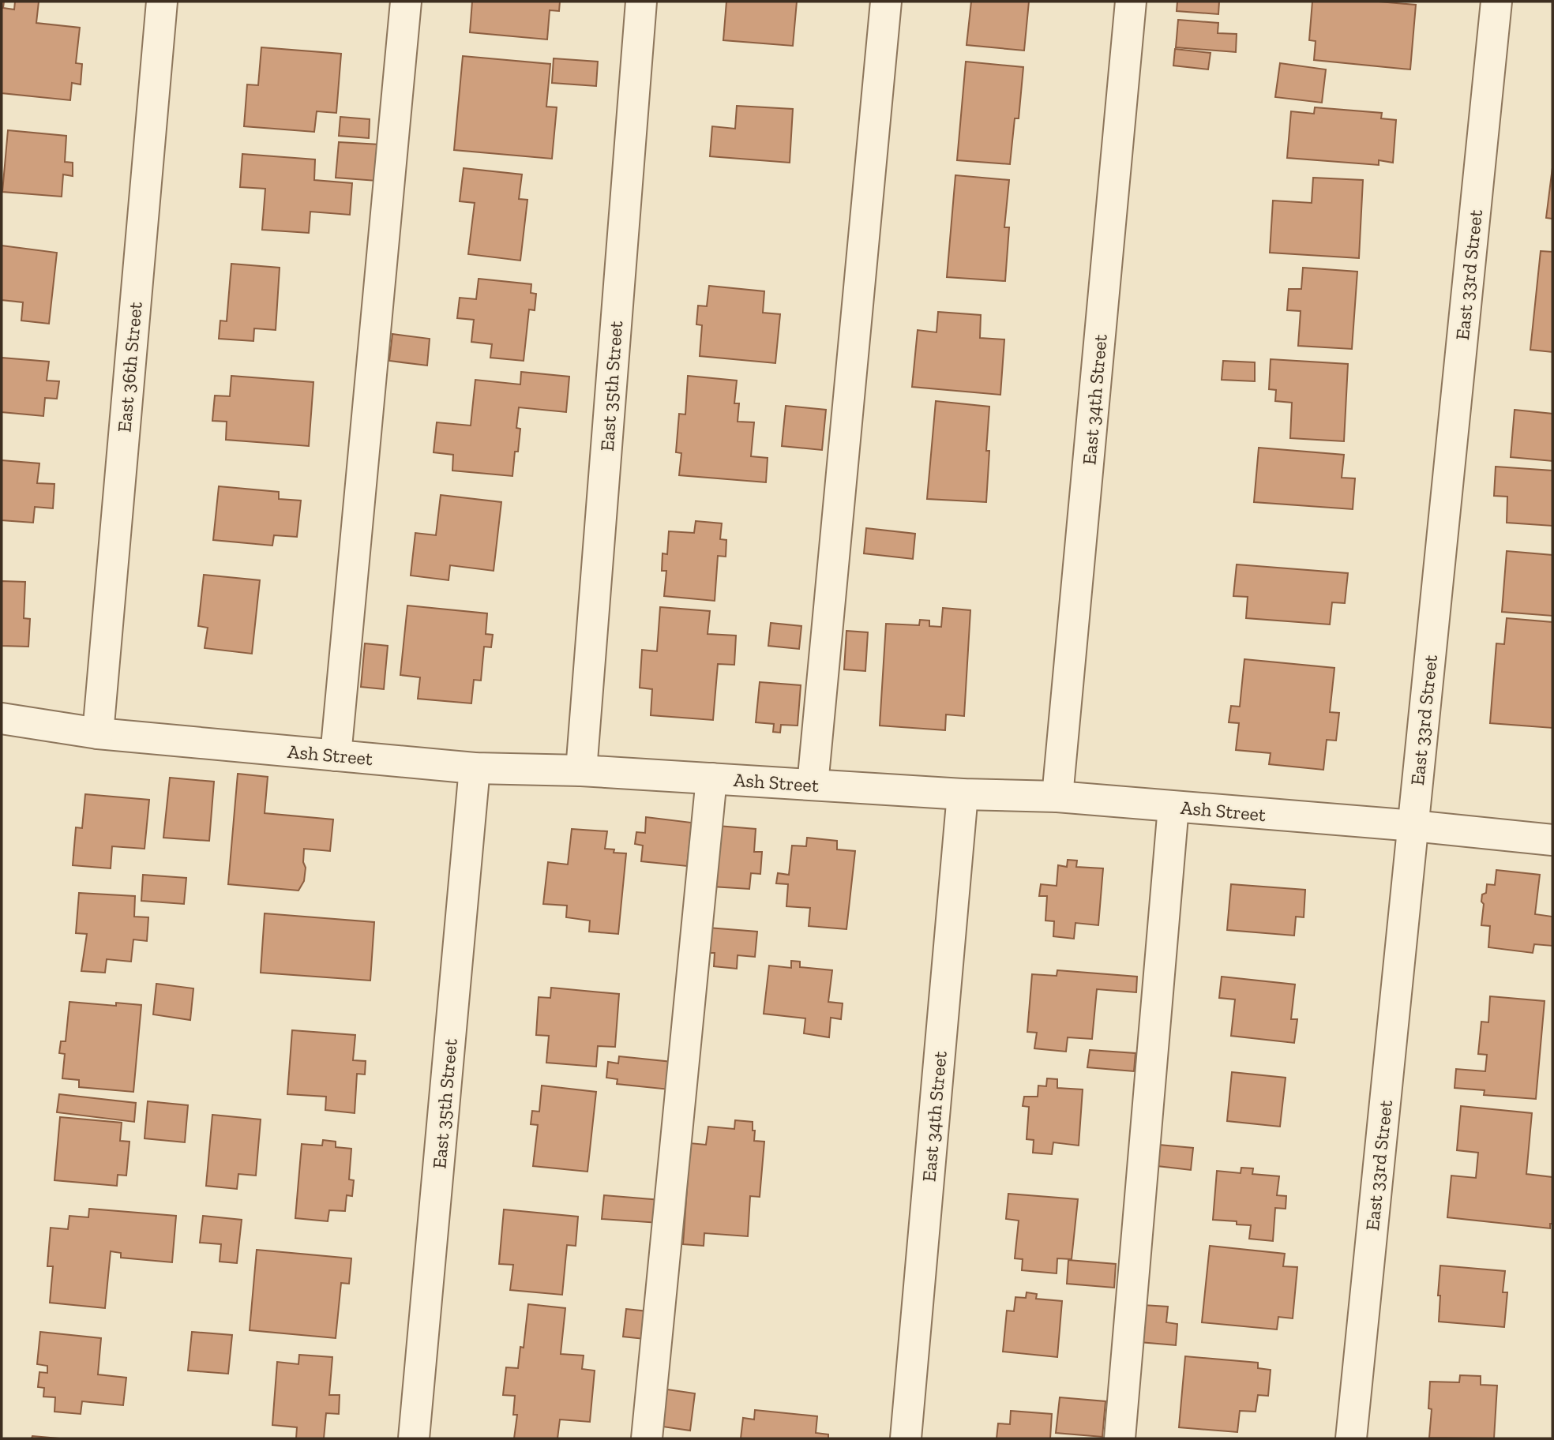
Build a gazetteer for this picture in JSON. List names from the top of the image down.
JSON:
{
  "streets": {
    "street": [
      "East 33rd Street",
      "East 36th Street",
      "East 35th Street",
      "East 34th Street",
      "Ash Street"
    ]
  },
  "crossings": [
    ["East 33rd Street", "Ash Street"],
    ["East 36th Street", "Ash Street"],
    ["East 35th Street", "Ash Street"],
    ["East 34th Street", "Ash Street"]
  ]
}
